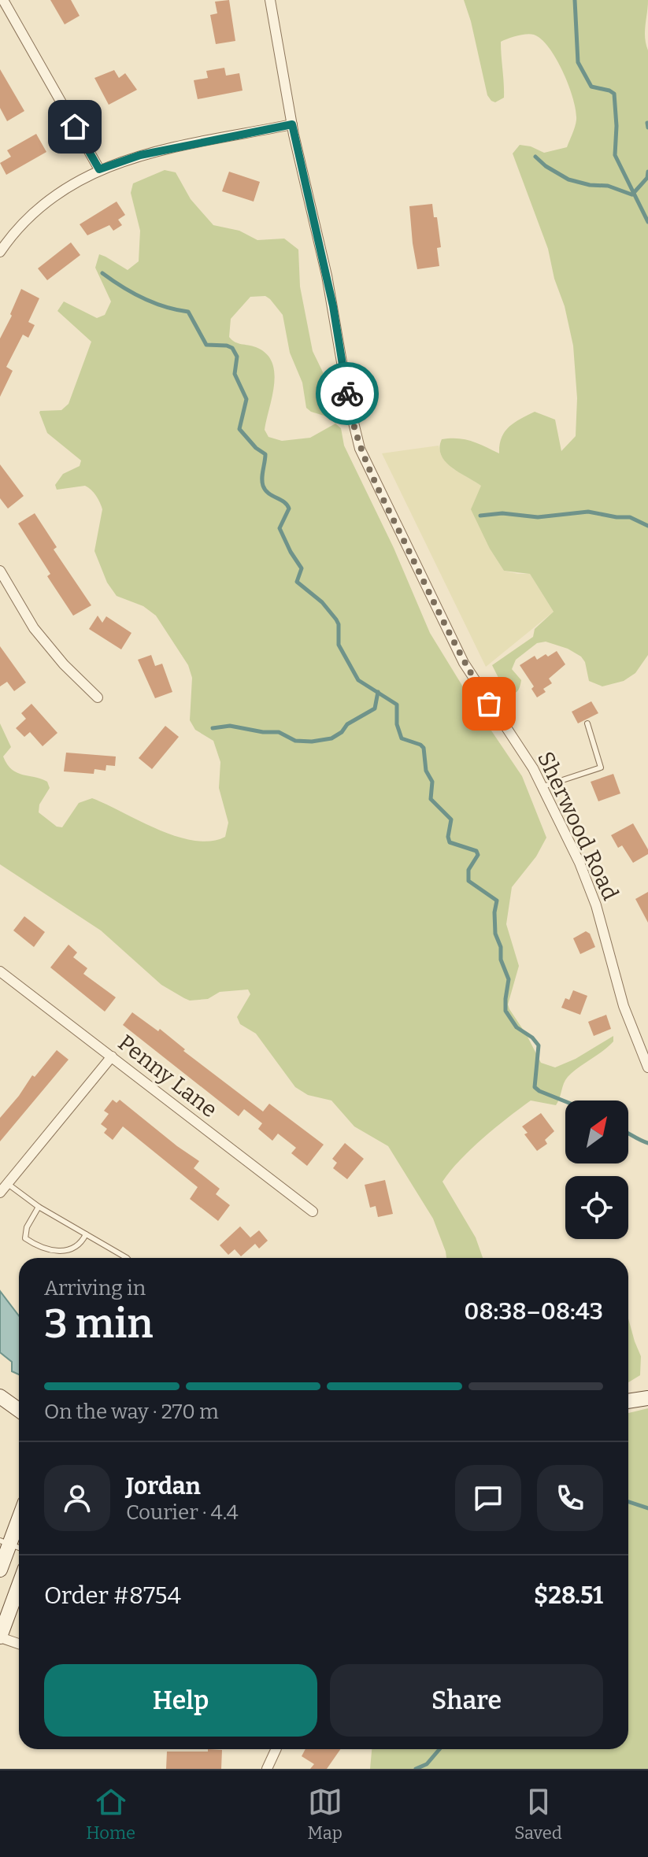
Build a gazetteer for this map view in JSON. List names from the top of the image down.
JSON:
{
  "streets": {
    "street": ["Sherwood Road", "Penny Lane"]
  },
  "north": "top right",
  "page": {
    "heading": ["3 min", "Arriving in", "08:38–08:43"],
    "panel": [
      "Jordan",
      "Courier · 4.4",
      "Order #8754",
      "$28.51"
    ],
    "bar": "On the way · 270 m",
    "buttons": ["Help", "Share"],
    "tabs": ["Home", "Map", "Saved"]
  }
}
